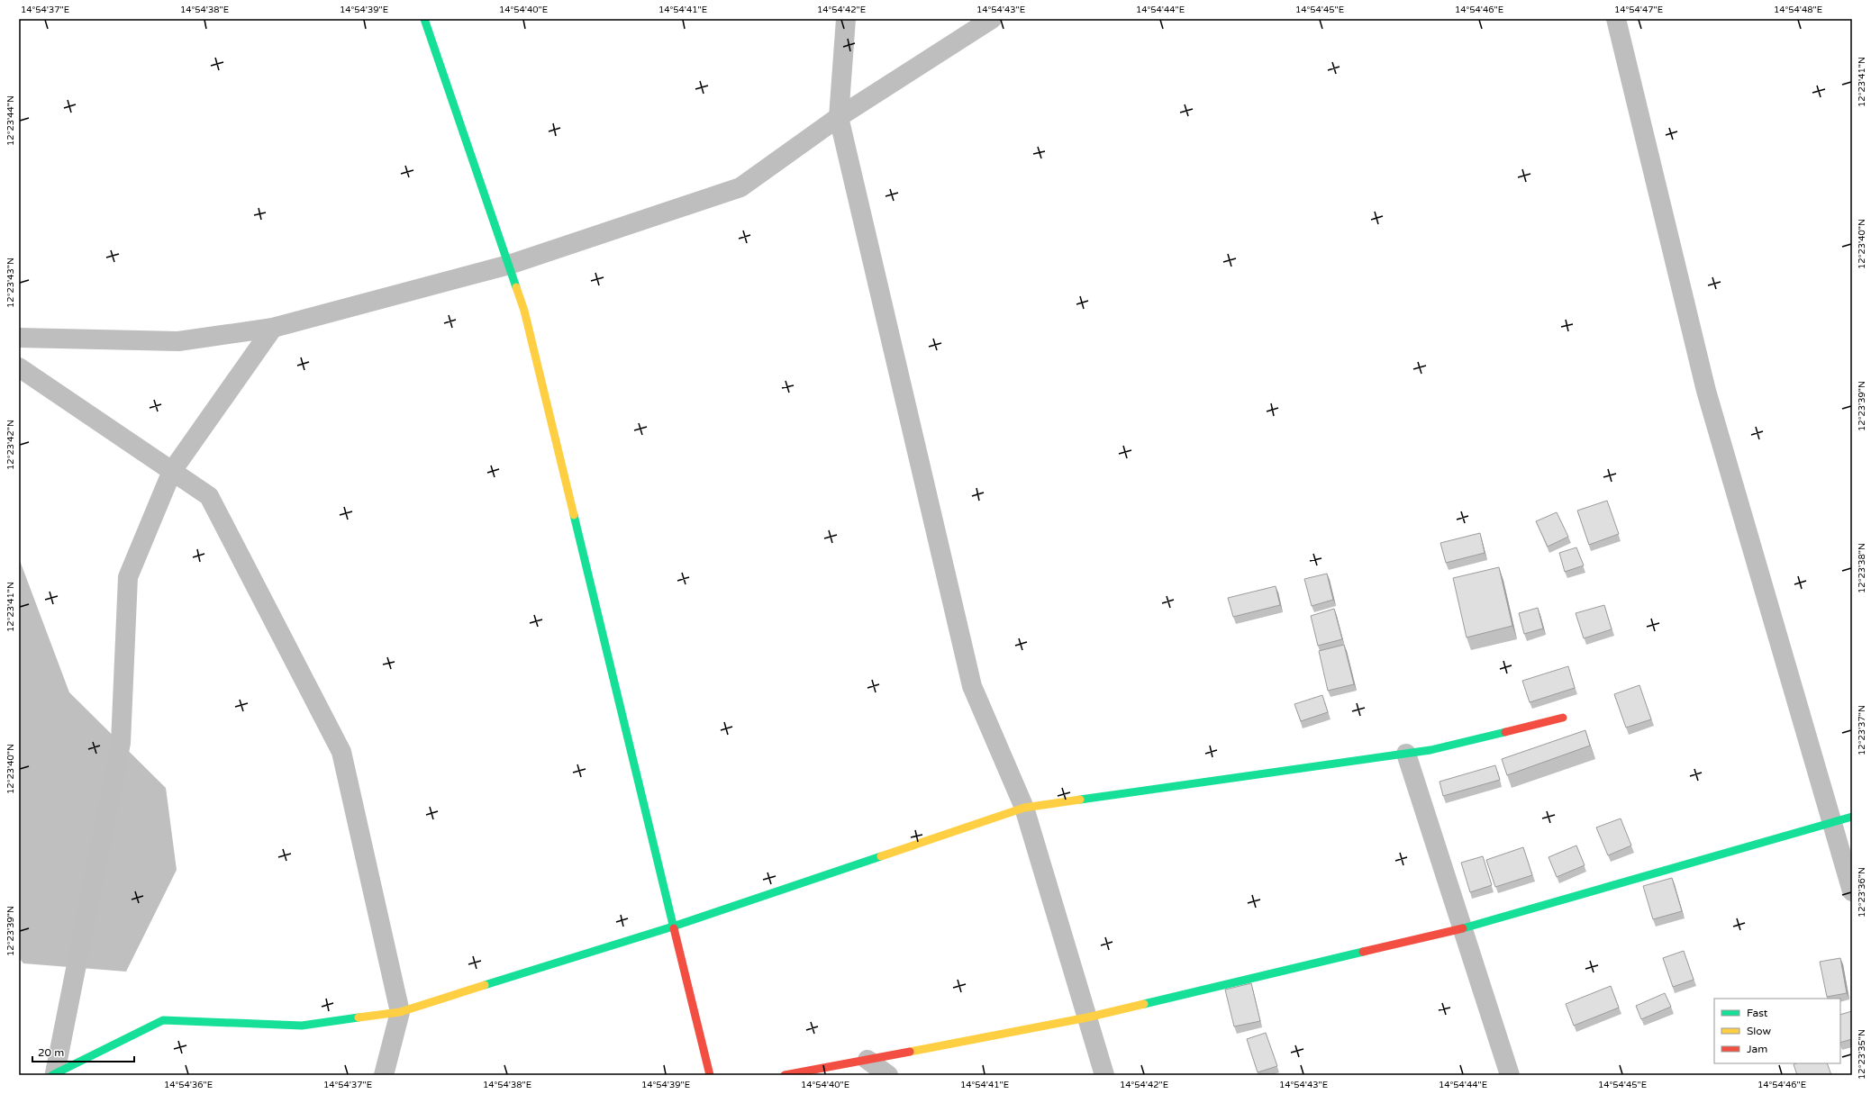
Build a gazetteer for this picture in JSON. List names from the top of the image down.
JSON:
{
  "legend": ["Fast", "Slow", "Jam"],
  "scale_bar": "20 m",
  "coordinates": [
    "14°54'37\"E",
    "14°54'38\"E",
    "14°54'39\"E",
    "14°54'40\"E",
    "14°54'41\"E",
    "14°54'42\"E",
    "14°54'43\"E",
    "14°54'44\"E",
    "14°54'45\"E",
    "14°54'46\"E",
    "14°54'47\"E",
    "14°54'48\"E",
    "12°23'41\"N",
    "12°23'44\"N",
    "12°23'40\"N",
    "12°23'43\"N",
    "12°23'39\"N",
    "12°23'42\"N",
    "12°23'38\"N",
    "12°23'37\"N",
    "12°23'36\"N",
    "12°23'35\"N",
    "14°54'36\"E"
  ]
}
